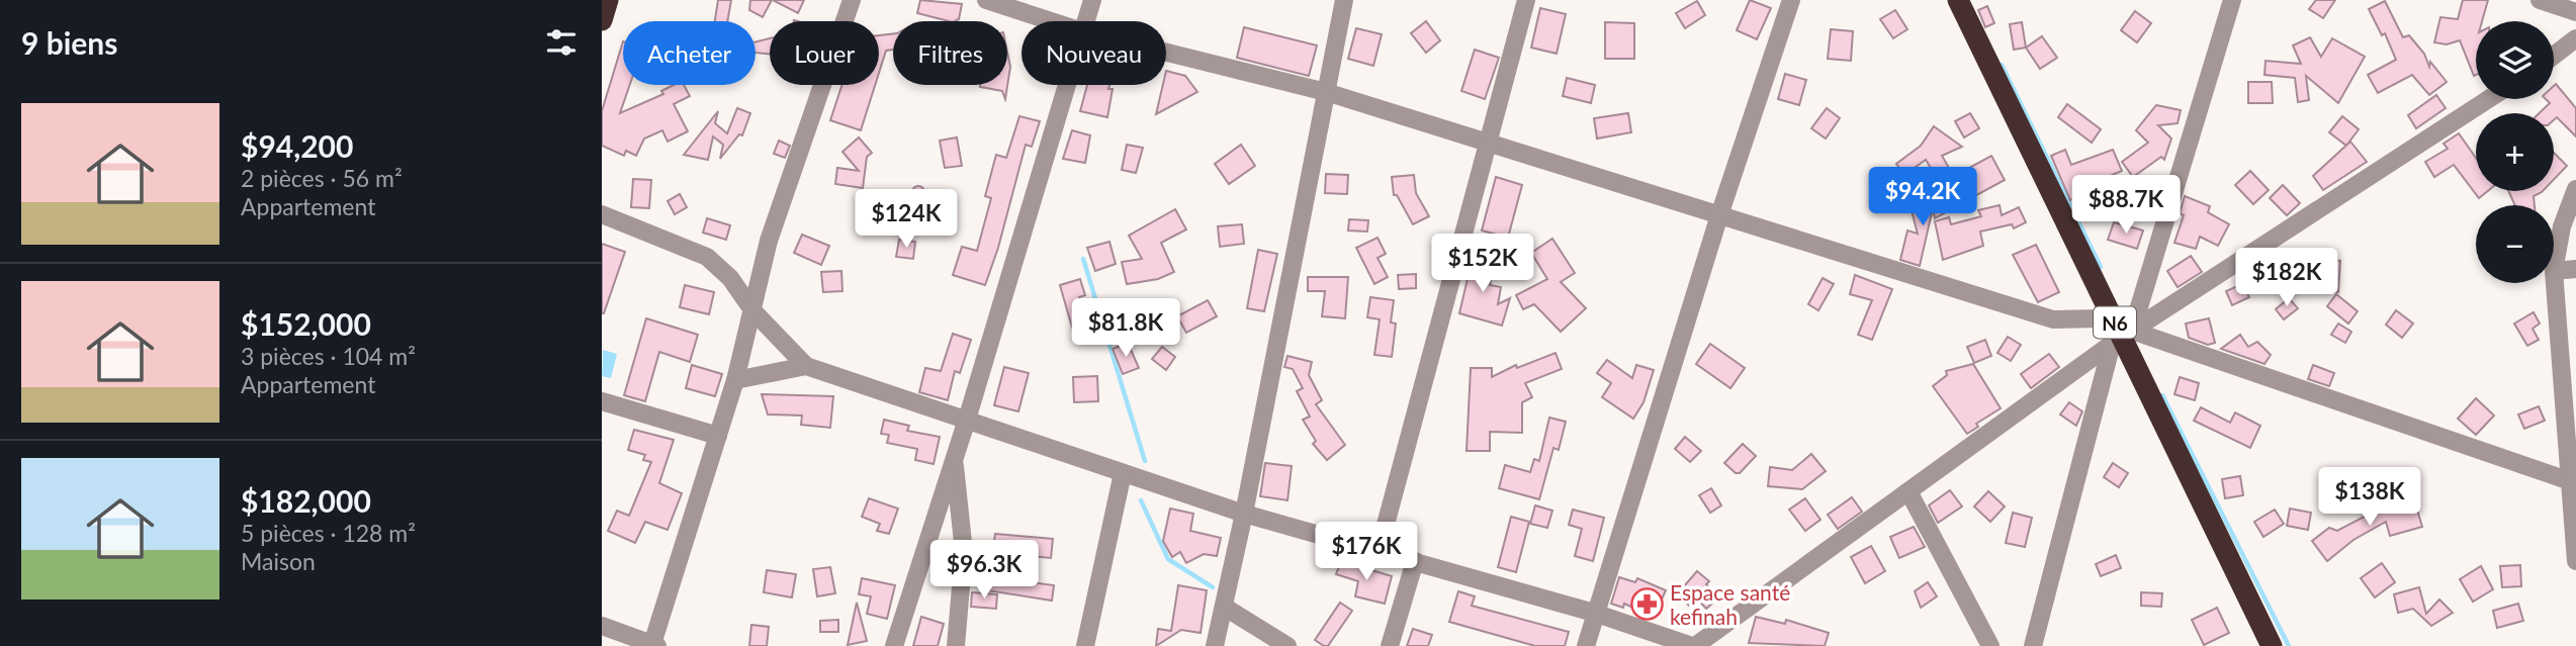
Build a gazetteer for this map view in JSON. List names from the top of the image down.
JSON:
{
  "streets": {
    "highway": ["N6"]
  },
  "places": {
    "pharmacy": ["Espace santé kefinah"]
  },
  "page": {
    "heading": "9 biens",
    "map_buttons": ["+", "−"],
    "chip": [
      "Acheter",
      "Louer",
      "Filtres",
      "Nouveau"
    ],
    "list": [
      {
        "name": "$94,200",
        "note": "2 pièces · 56 m² · Appartement"
      },
      {
        "name": "$152,000",
        "note": "3 pièces · 104 m² · Appartement"
      },
      {
        "name": "$182,000",
        "note": "5 pièces · 128 m² · Maison"
      }
    ],
    "price": [
      "$94.2K",
      "$88.7K",
      "$124K",
      "$152K",
      "$182K",
      "$81.8K",
      "$138K",
      "$176K",
      "$96.3K"
    ]
  }
}
